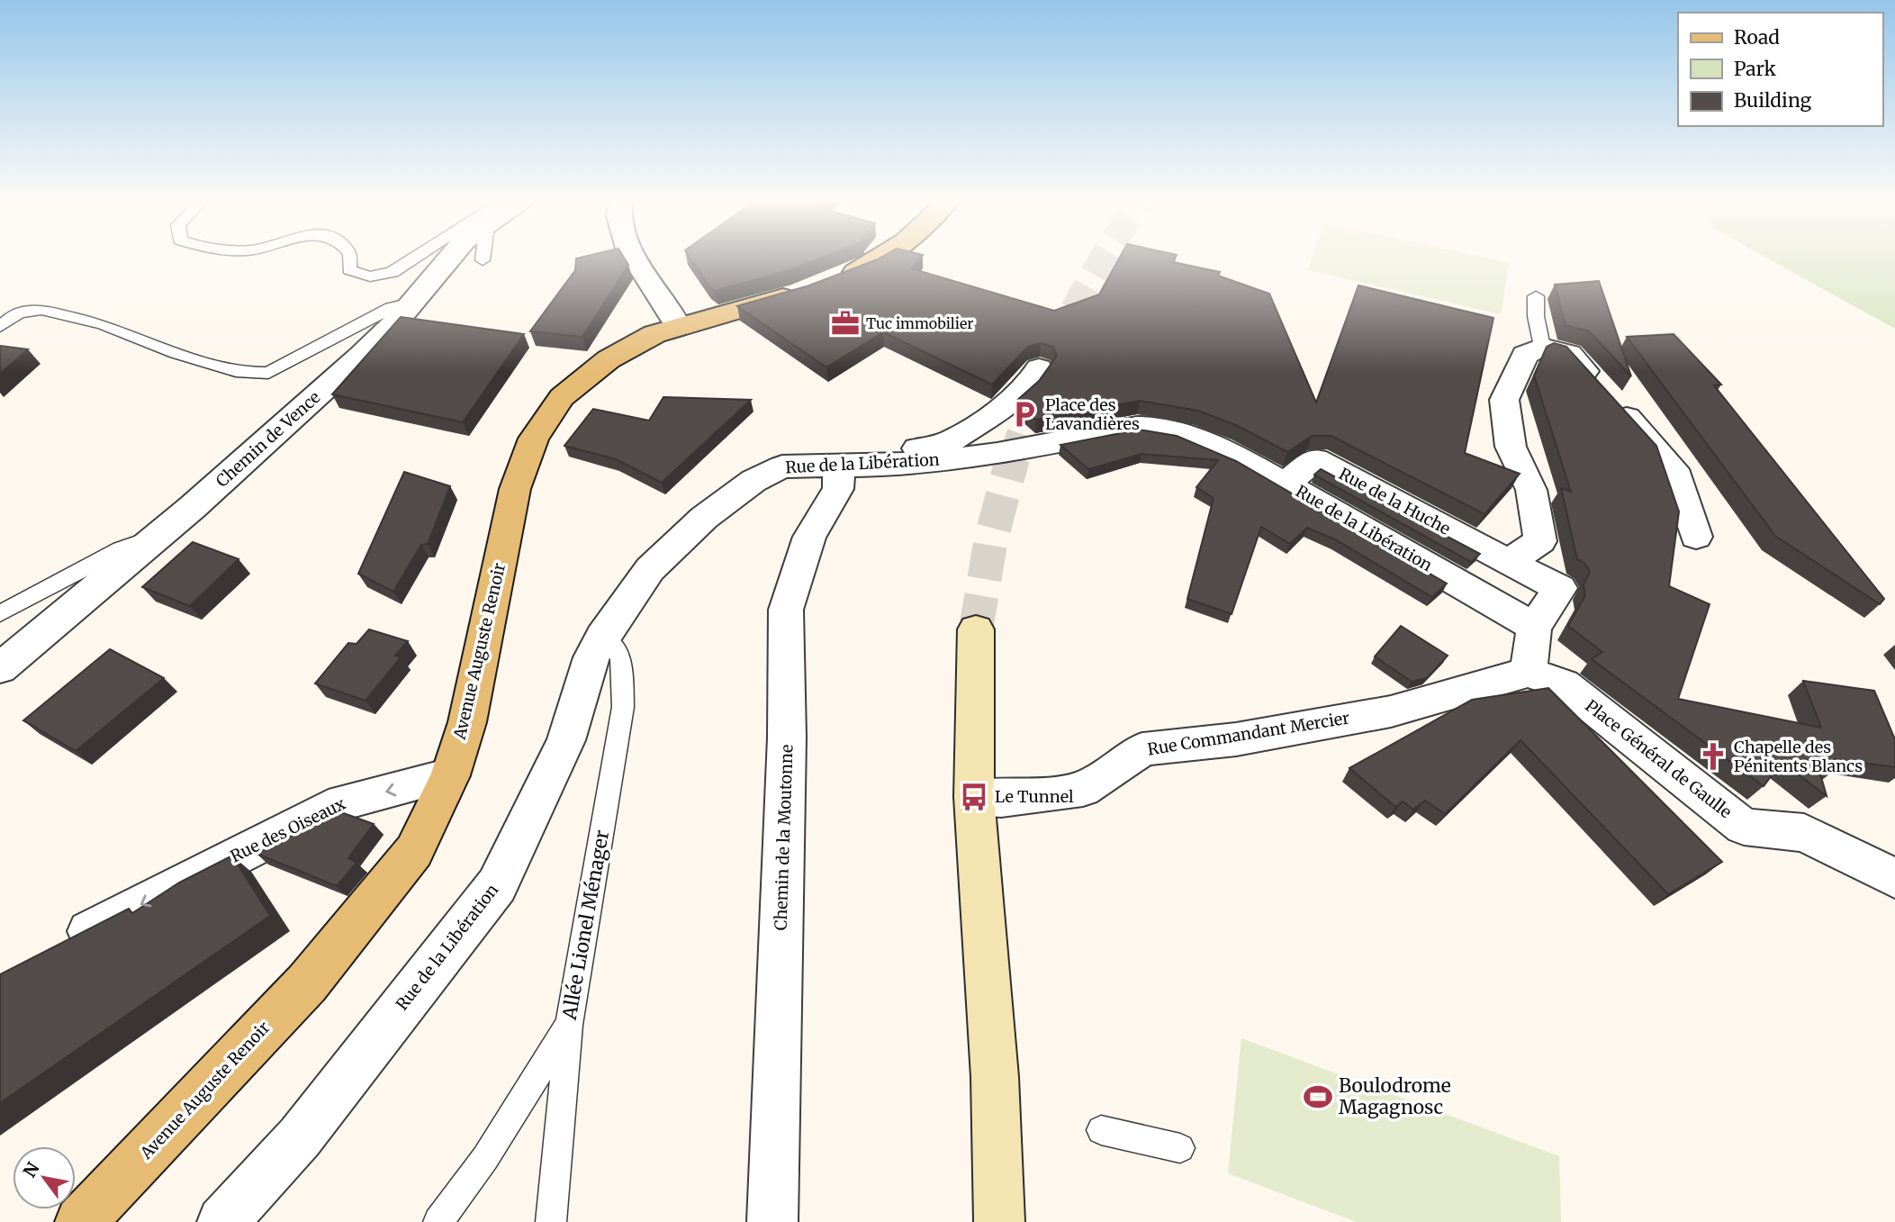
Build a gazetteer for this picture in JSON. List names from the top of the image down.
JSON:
{
  "streets": {
    "main road": ["Avenue Auguste Renoir"],
    "street": [
      "Chemin de Vence",
      "Rue de la Libération",
      "Rue de la Huche",
      "Rue Commandant Mercier",
      "Place Général de Gaulle",
      "Rue des Oiseaux",
      "Chemin de la Moutonne"
    ],
    "lane": ["Allée Lionel Ménager"]
  },
  "crossings": [
    ["Rue de la Libération", "Rue de la Huche"],
    ["Rue de la Libération", "Chemin de la Moutonne"],
    ["Rue de la Libération", "Allée Lionel Ménager"],
    ["Avenue Auguste Renoir", "Rue des Oiseaux"],
    ["Rue Commandant Mercier", "Place Général de Gaulle"]
  ],
  "one_way": ["Rue des Oiseaux"],
  "places": {
    "office": ["Tuc immobilier"],
    "parking": ["Place des Lavandières"],
    "church": ["Chapelle des Pénitents Blancs"],
    "bus stop": ["Le Tunnel"],
    "sports": ["Boulodrome Magagnosc"]
  },
  "legend": ["Road", "Park", "Building"],
  "north": "top left"
}
